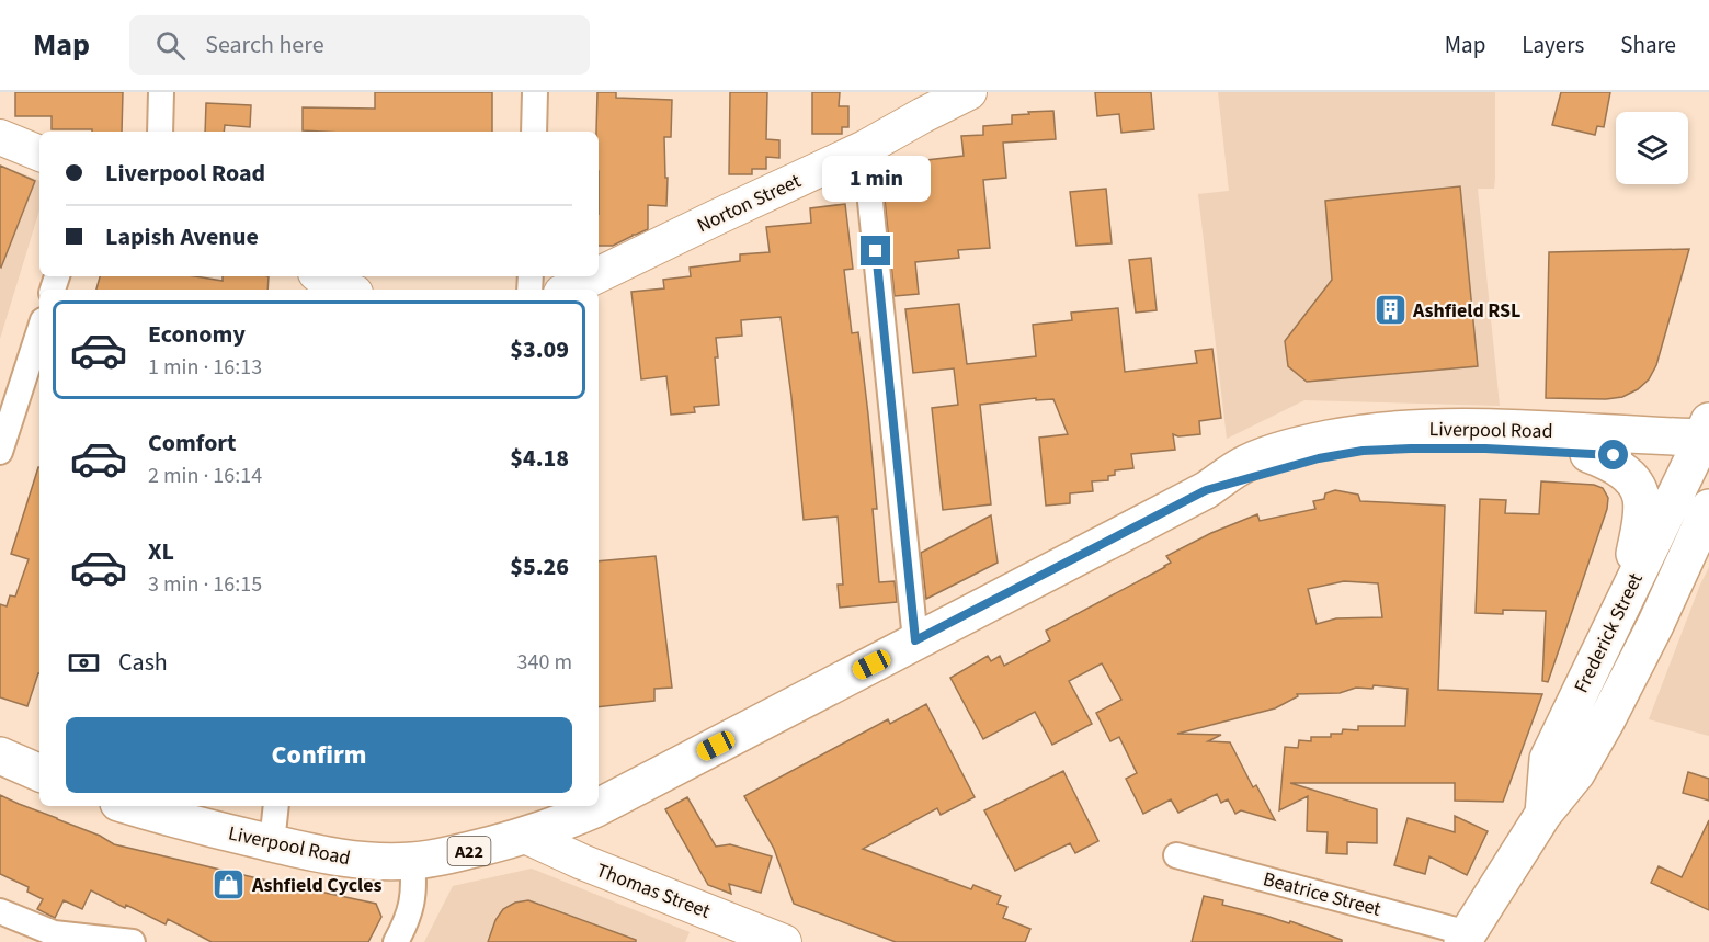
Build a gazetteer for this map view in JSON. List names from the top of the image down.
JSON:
{
  "streets": {
    "main road": [
      "Norton Street",
      "Liverpool Road",
      "Frederick Street",
      "A22",
      "Thomas Street"
    ],
    "street": ["Beatrice Street"]
  },
  "crossings": [
    ["Liverpool Road", "Frederick Street"],
    ["Liverpool Road", "Thomas Street"],
    ["Frederick Street", "Beatrice Street"]
  ],
  "places": {
    "building": ["Ashfield RSL"],
    "shop": ["Ashfield Cycles"]
  },
  "page": {
    "header": "Map",
    "search": "Search here",
    "nav": ["Map", "Layers", "Share"],
    "banner": ["Liverpool Road", "Lapish Avenue"],
    "bubble": "1 min",
    "list": [
      {
        "name": "Economy",
        "note": "1 min · 16:13",
        "value": "$3.09"
      },
      {
        "name": "Comfort",
        "note": "2 min · 16:14",
        "value": "$4.18"
      },
      {
        "name": "XL",
        "note": "3 min · 16:15",
        "value": "$5.26"
      }
    ],
    "pay": ["Cash", "340 m"],
    "buttons": "Confirm"
  }
}
